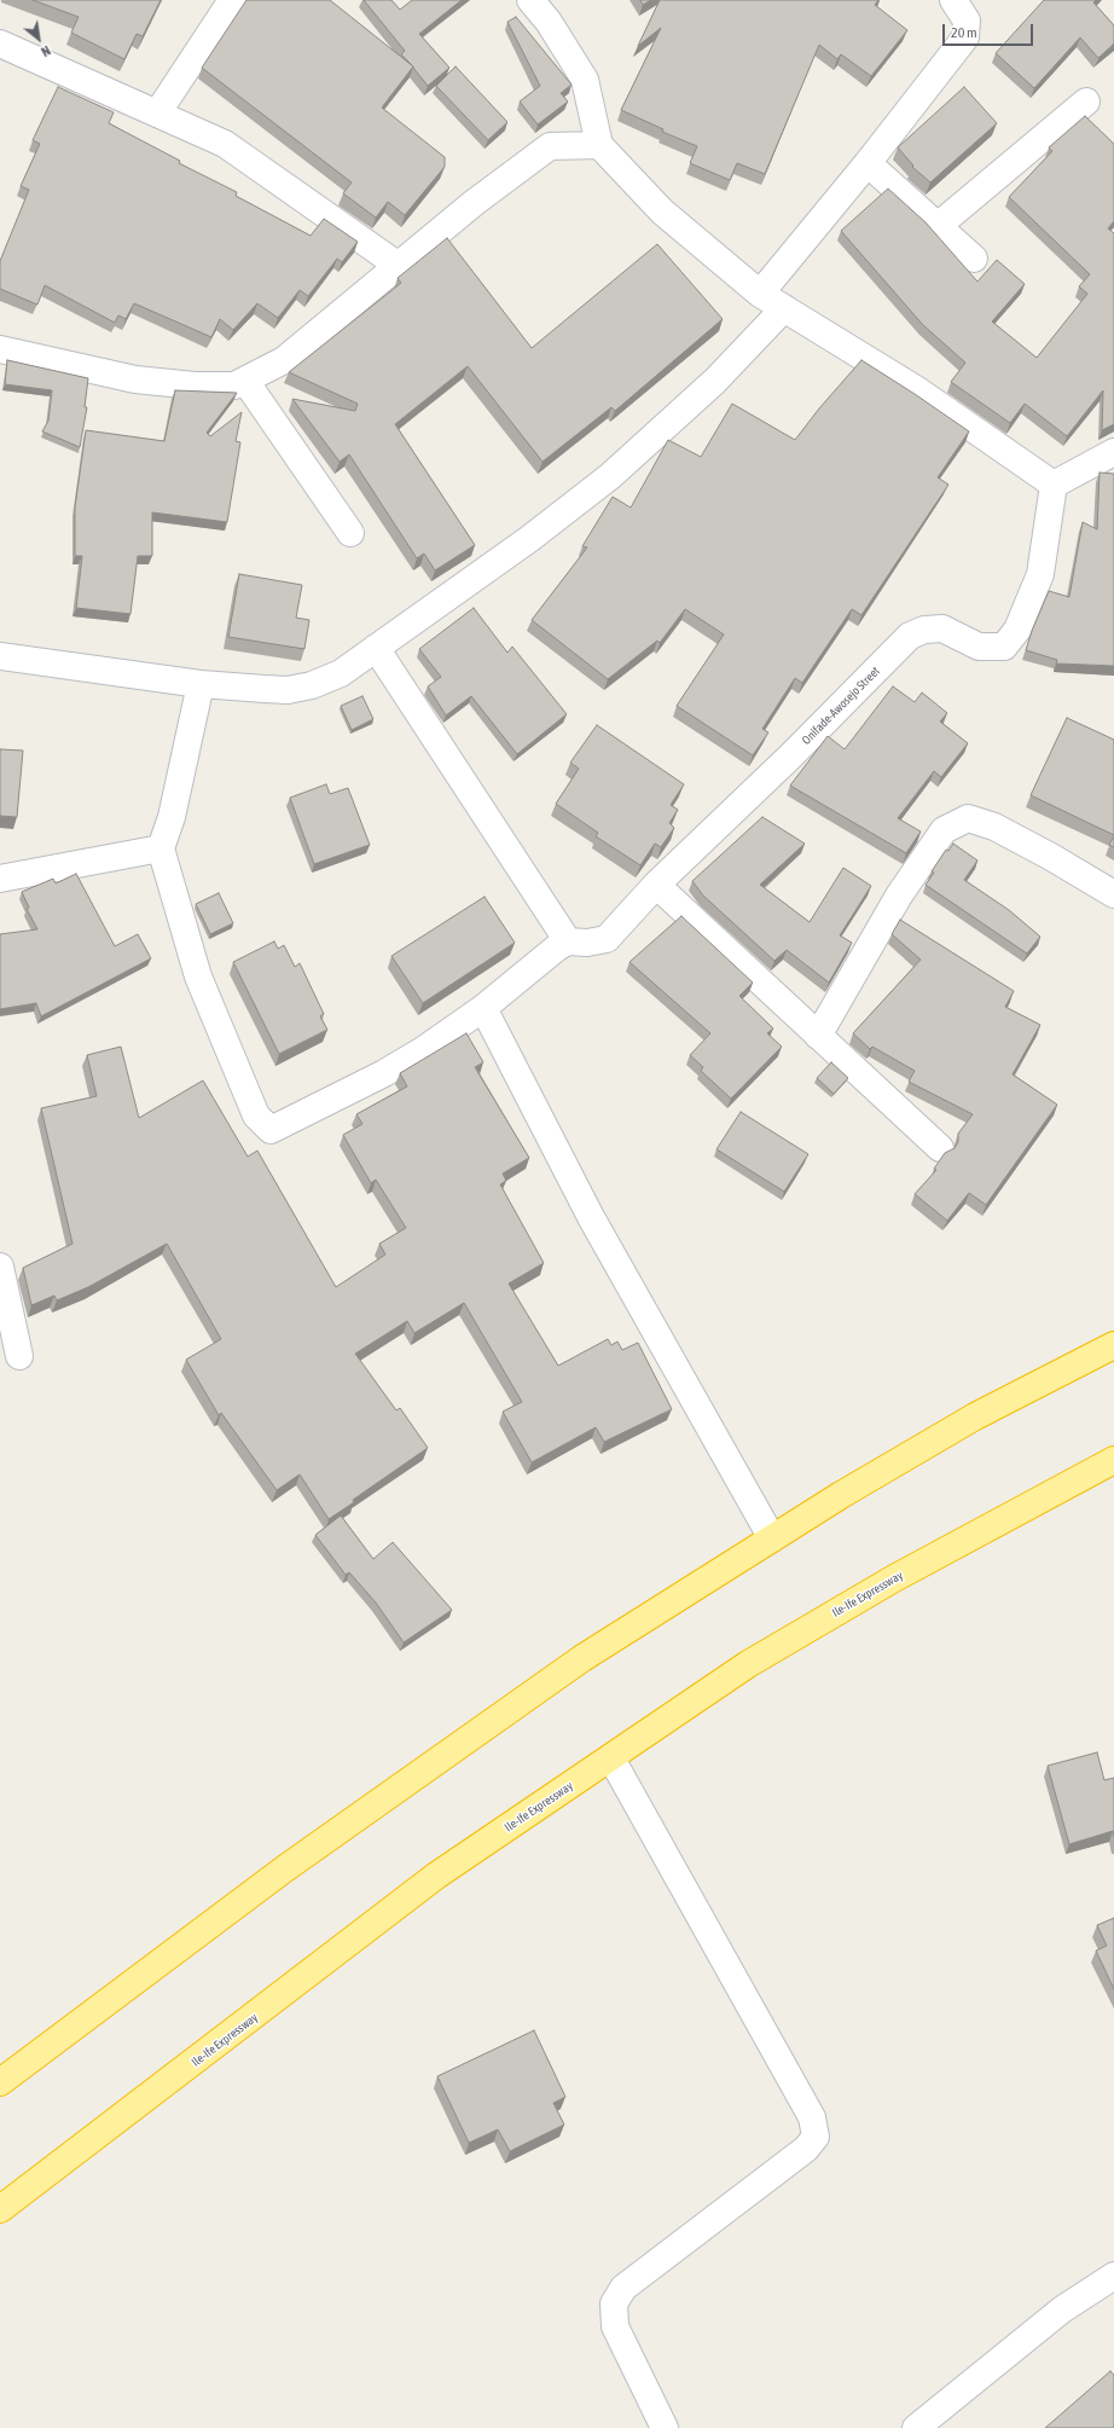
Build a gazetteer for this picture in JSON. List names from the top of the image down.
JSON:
{
  "streets": {
    "highway": ["Ile-Ife Expressway"],
    "street": ["Onifade-Awosejo Street"]
  },
  "scale_bar": "20 m",
  "north": "bottom right"
}
